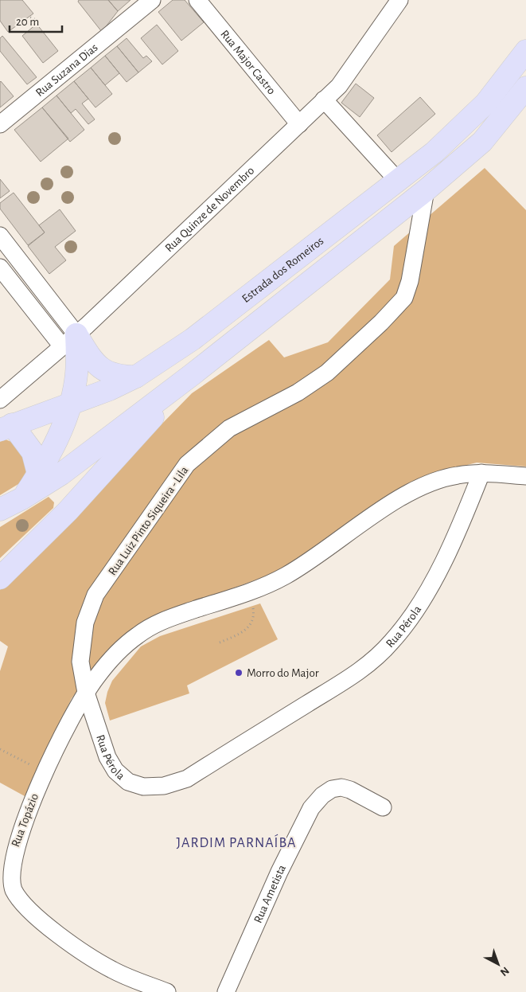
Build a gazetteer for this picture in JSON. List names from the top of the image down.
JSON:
{
  "streets": {
    "main road": ["Estrada dos Romeiros"],
    "street": [
      "Rua Major Castro",
      "Rua Suzana Dias",
      "Rua Quinze de Novembro",
      "Rua Luiz Pinto Siqueira - Lila",
      "Rua Pérola",
      "Rua Topázio",
      "Rua Ametista"
    ]
  },
  "crossings": [
    ["Rua Major Castro", "Rua Quinze de Novembro"],
    ["Rua Luiz Pinto Siqueira - Lila", "Rua Pérola"],
    ["Rua Luiz Pinto Siqueira - Lila", "Rua Topázio"],
    ["Rua Pérola", "Rua Topázio"]
  ],
  "districts": ["JARDIM PARNAÍBA"],
  "places": ["Morro do Major"],
  "scale_bar": "20 m",
  "north": "bottom right"
}
